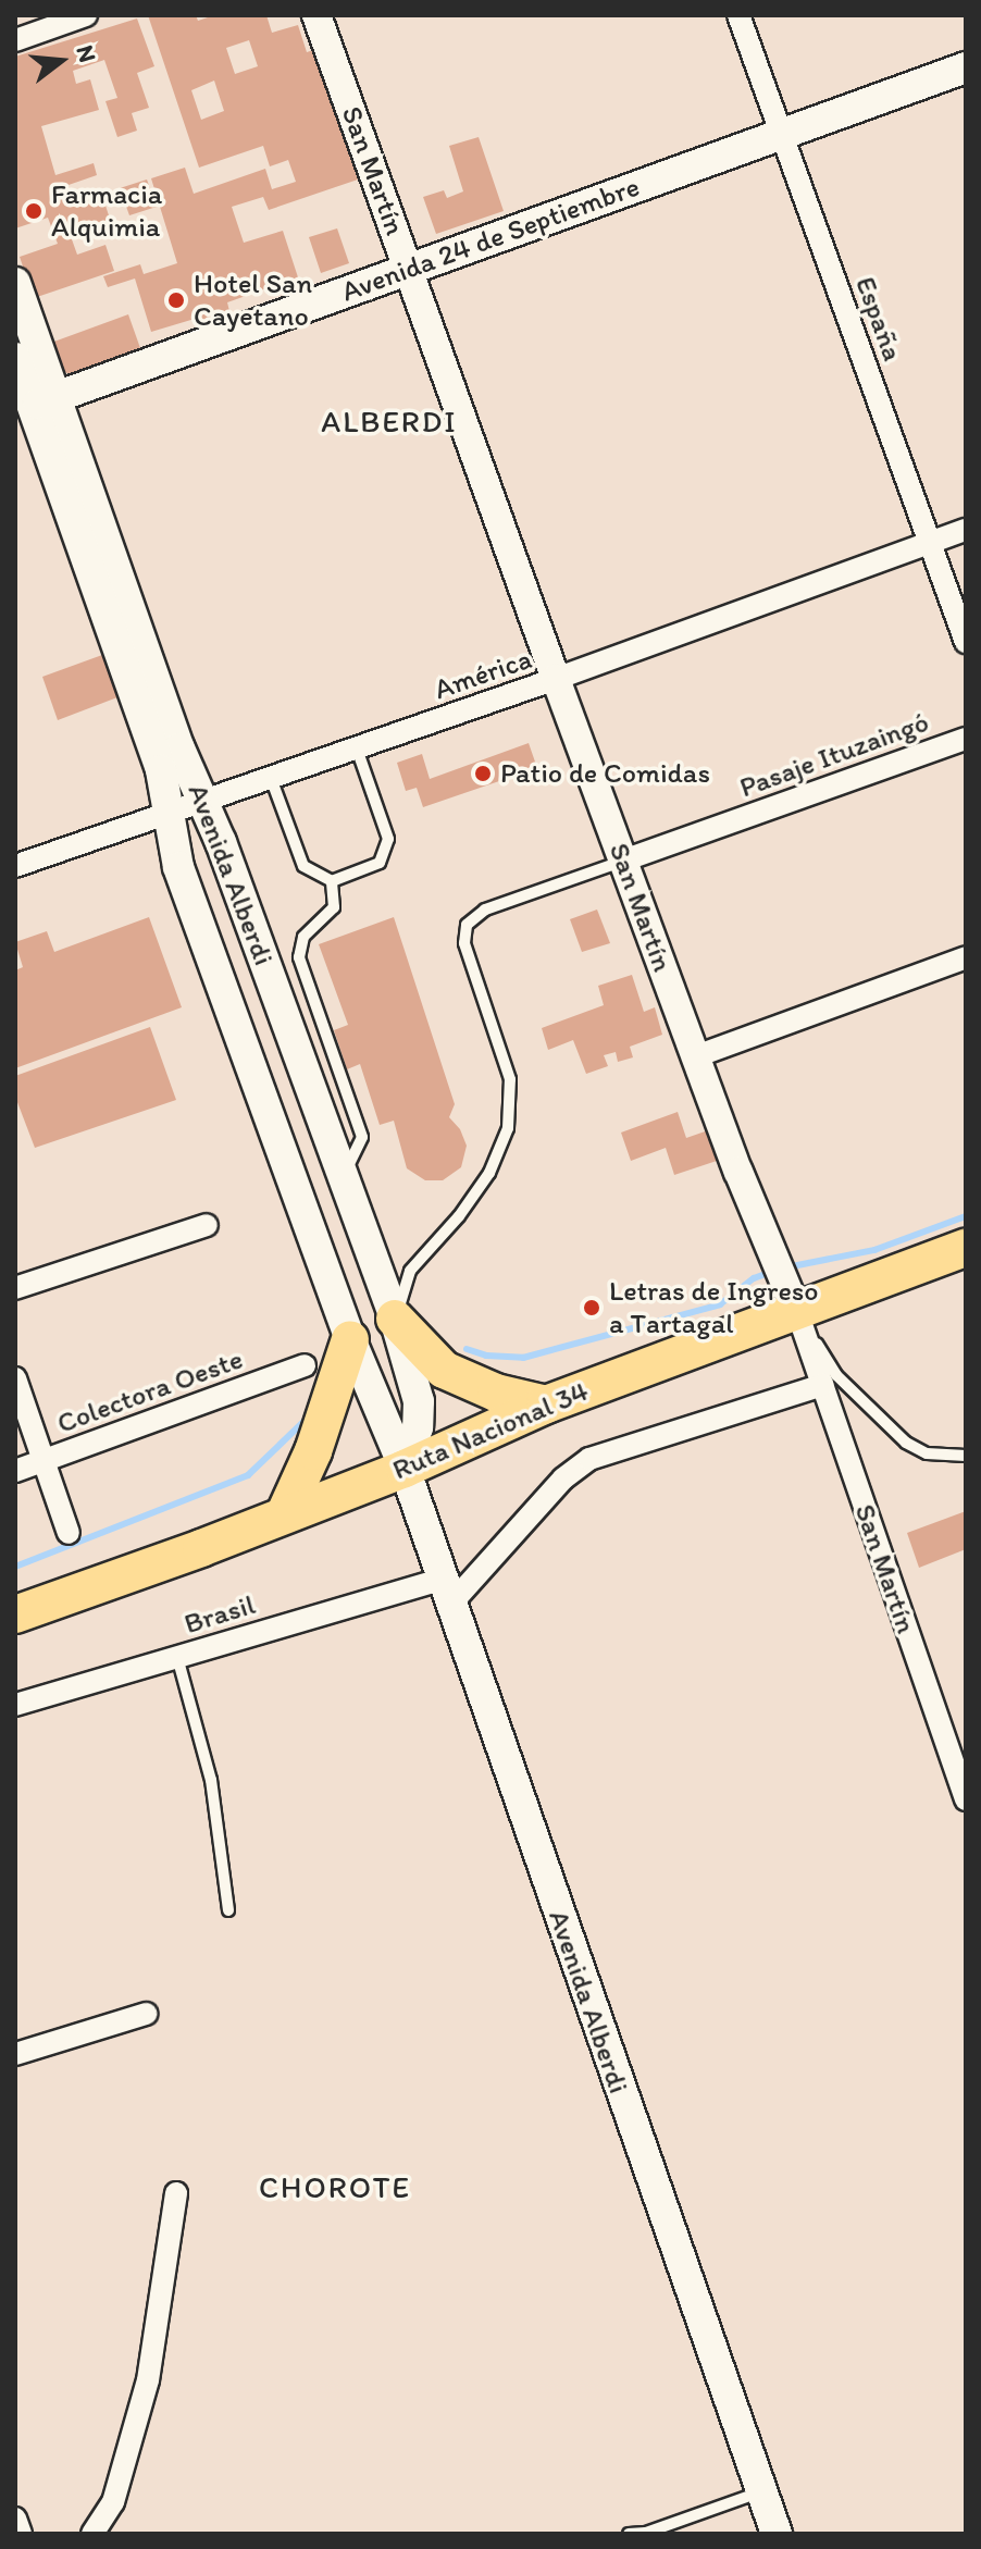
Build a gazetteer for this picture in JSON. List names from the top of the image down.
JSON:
{
  "streets": {
    "highway": ["Ruta Nacional 34"],
    "main road": ["Avenida 24 de Septiembre", "Avenida Alberdi"],
    "street": [
      "San Martín",
      "España",
      "América",
      "Pasaje Ituzaingó",
      "Colectora Oeste",
      "Brasil"
    ]
  },
  "crossings": [
    ["San Martín", "Avenida 24 de Septiembre"],
    ["San Martín", "América"],
    ["San Martín", "Pasaje Ituzaingó"],
    ["San Martín", "Ruta Nacional 34"],
    ["Avenida 24 de Septiembre", "España"],
    ["Avenida 24 de Septiembre", "Avenida Alberdi"],
    ["España", "América"],
    ["América", "Avenida Alberdi"],
    ["Avenida Alberdi", "Ruta Nacional 34"],
    ["Avenida Alberdi", "Brasil"]
  ],
  "districts": ["ALBERDI", "CHOROTE"],
  "places": [
    "Farmacia Alquimia",
    "Hotel San Cayetano",
    "Patio de Comidas",
    "Letras de Ingreso a Tartagal"
  ],
  "north": "right"
}
